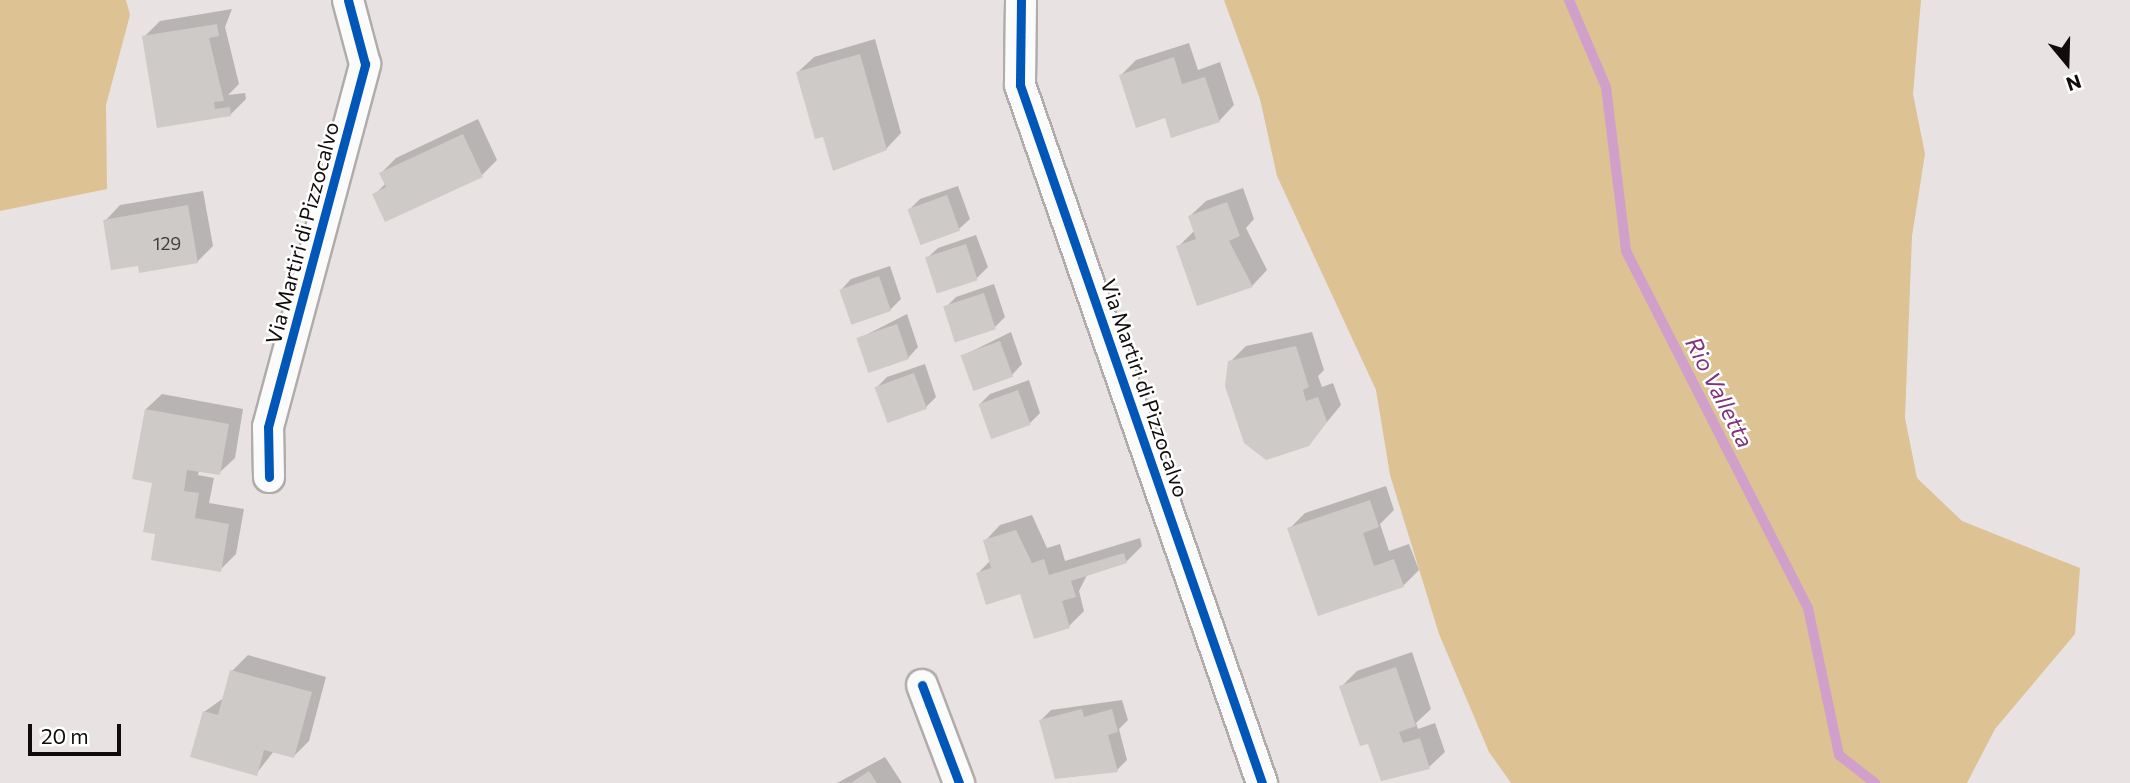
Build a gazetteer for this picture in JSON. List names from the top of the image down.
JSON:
{
  "streets": {
    "street": ["Via Martiri di Pizzocalvo"]
  },
  "water": ["Rio Valletta"],
  "house_numbers": ["129"],
  "scale_bar": "20 m",
  "north": "bottom"
}
